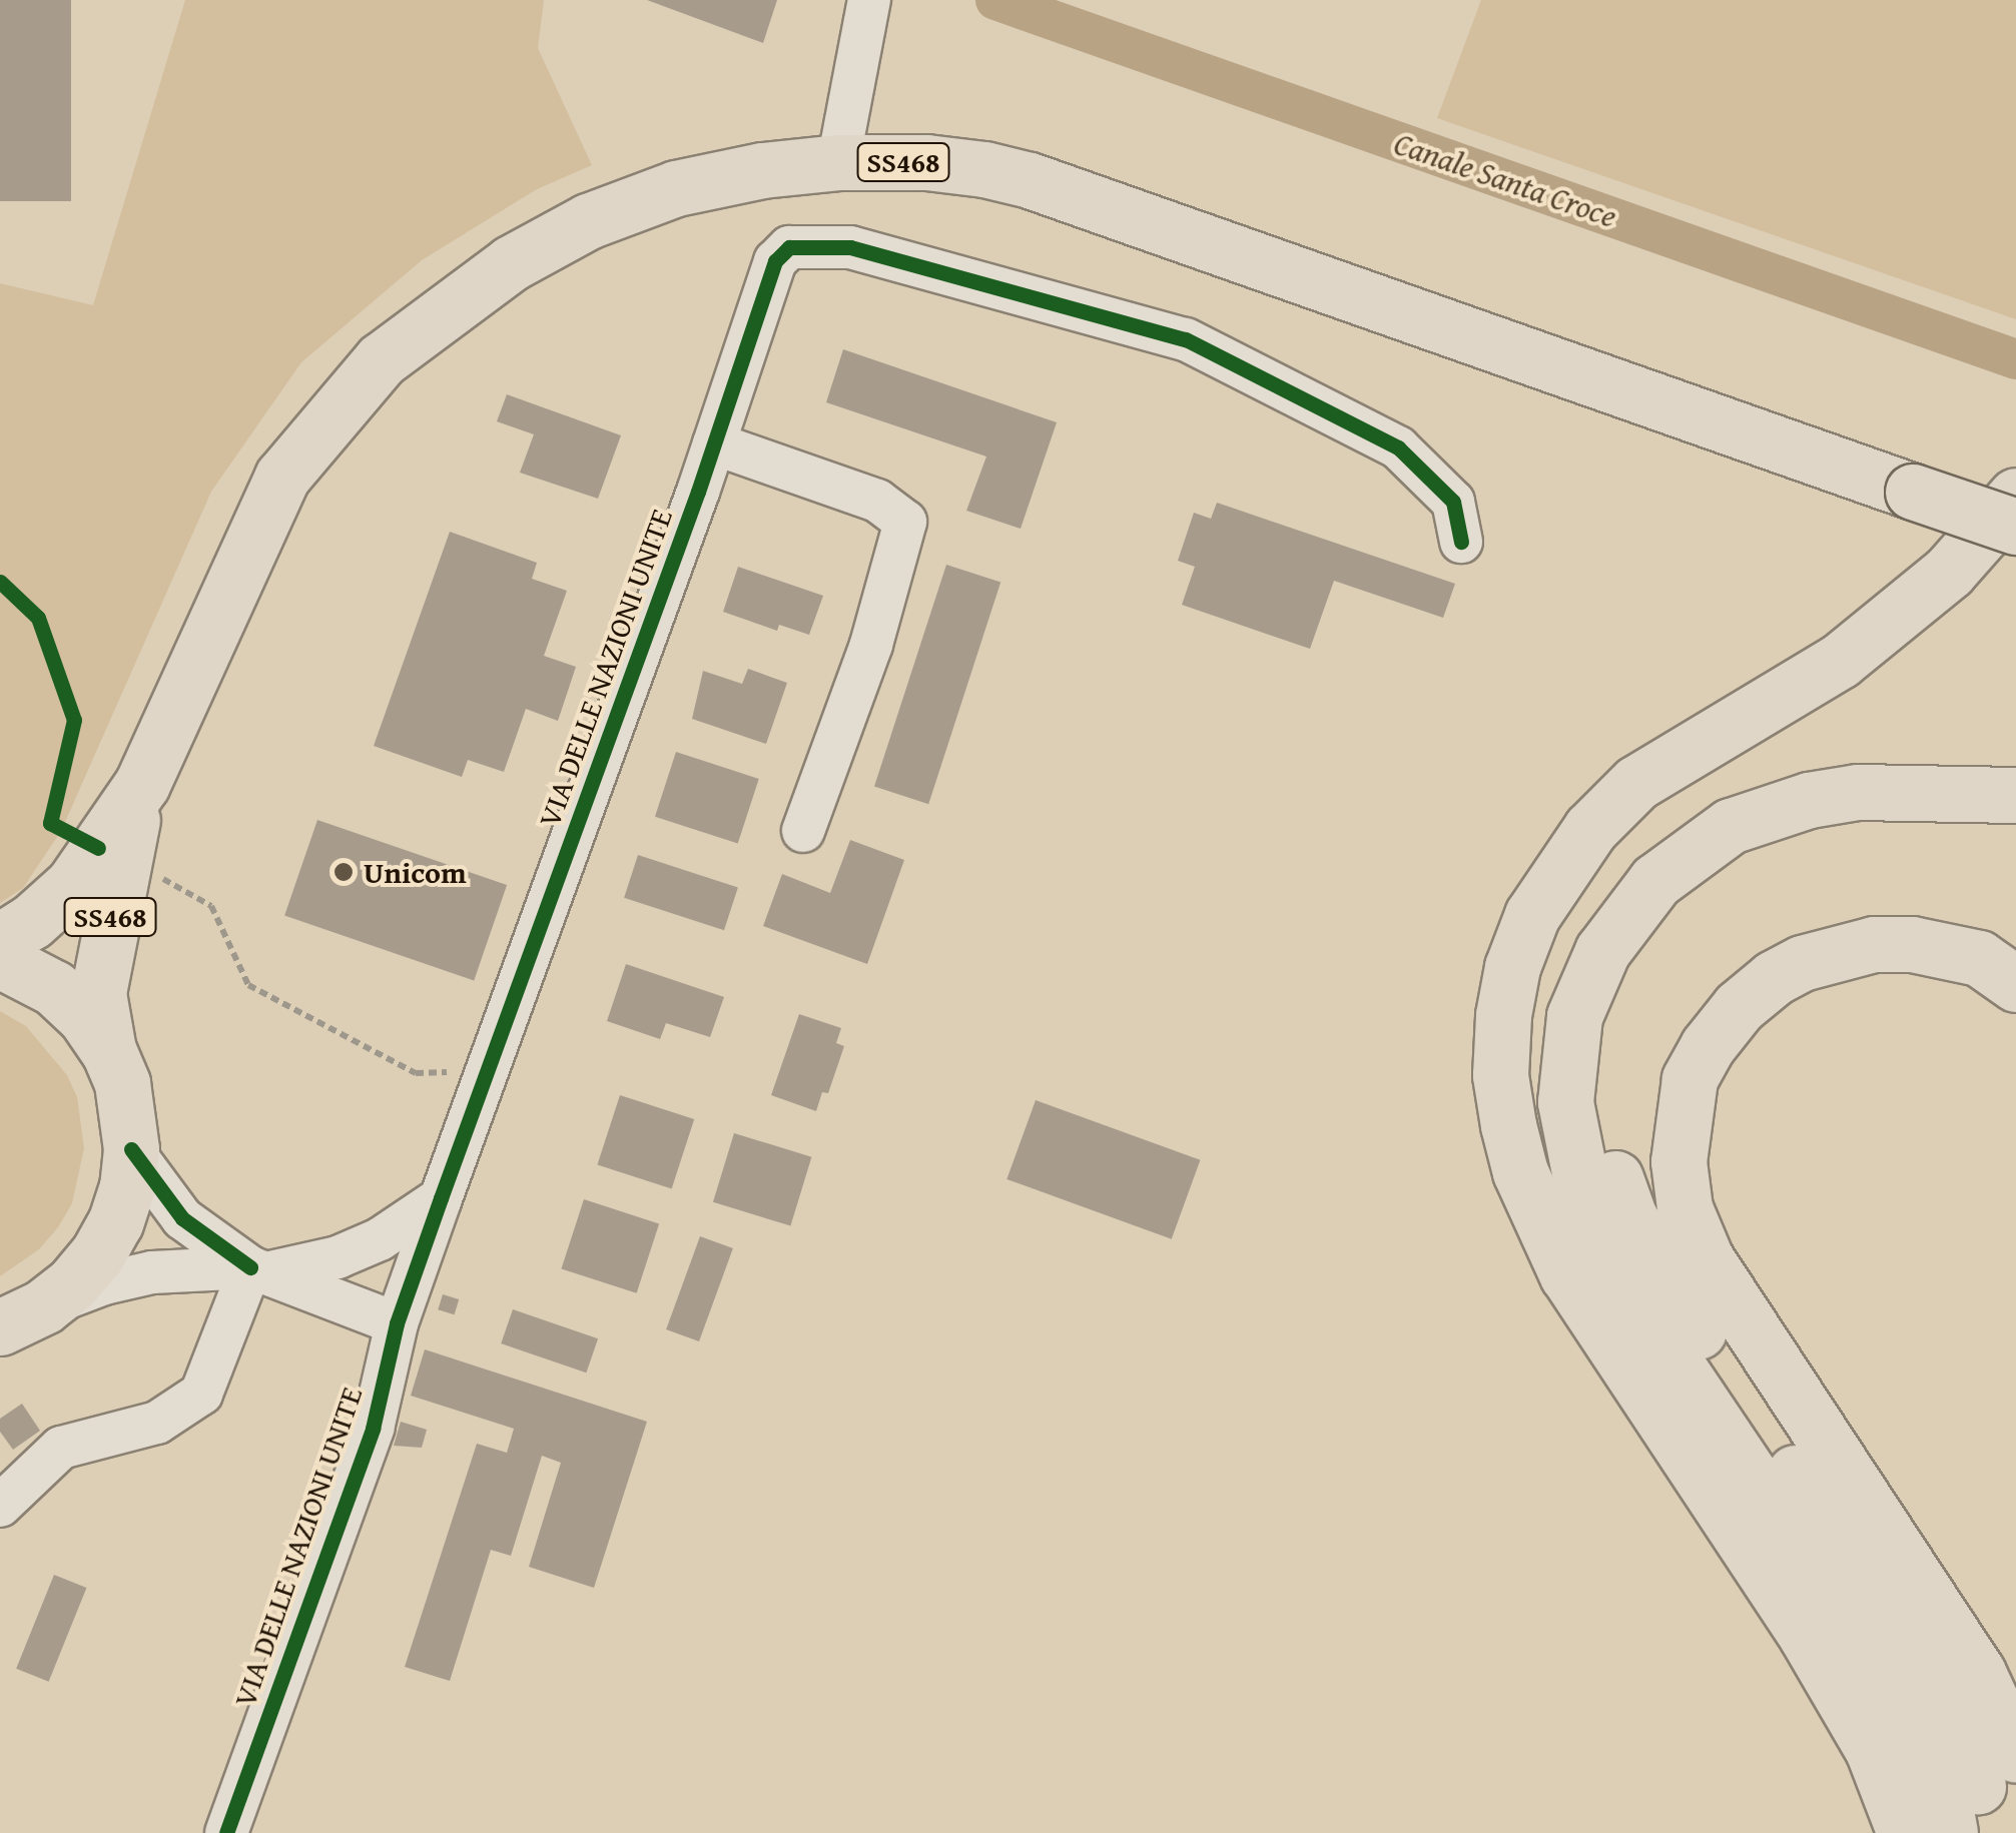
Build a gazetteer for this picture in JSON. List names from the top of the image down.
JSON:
{
  "streets": {
    "main road": ["SS468"],
    "street": ["VIA DELLE NAZIONI UNITE"]
  },
  "water": ["Canale Santa Croce"],
  "places": ["Unicom"]
}
